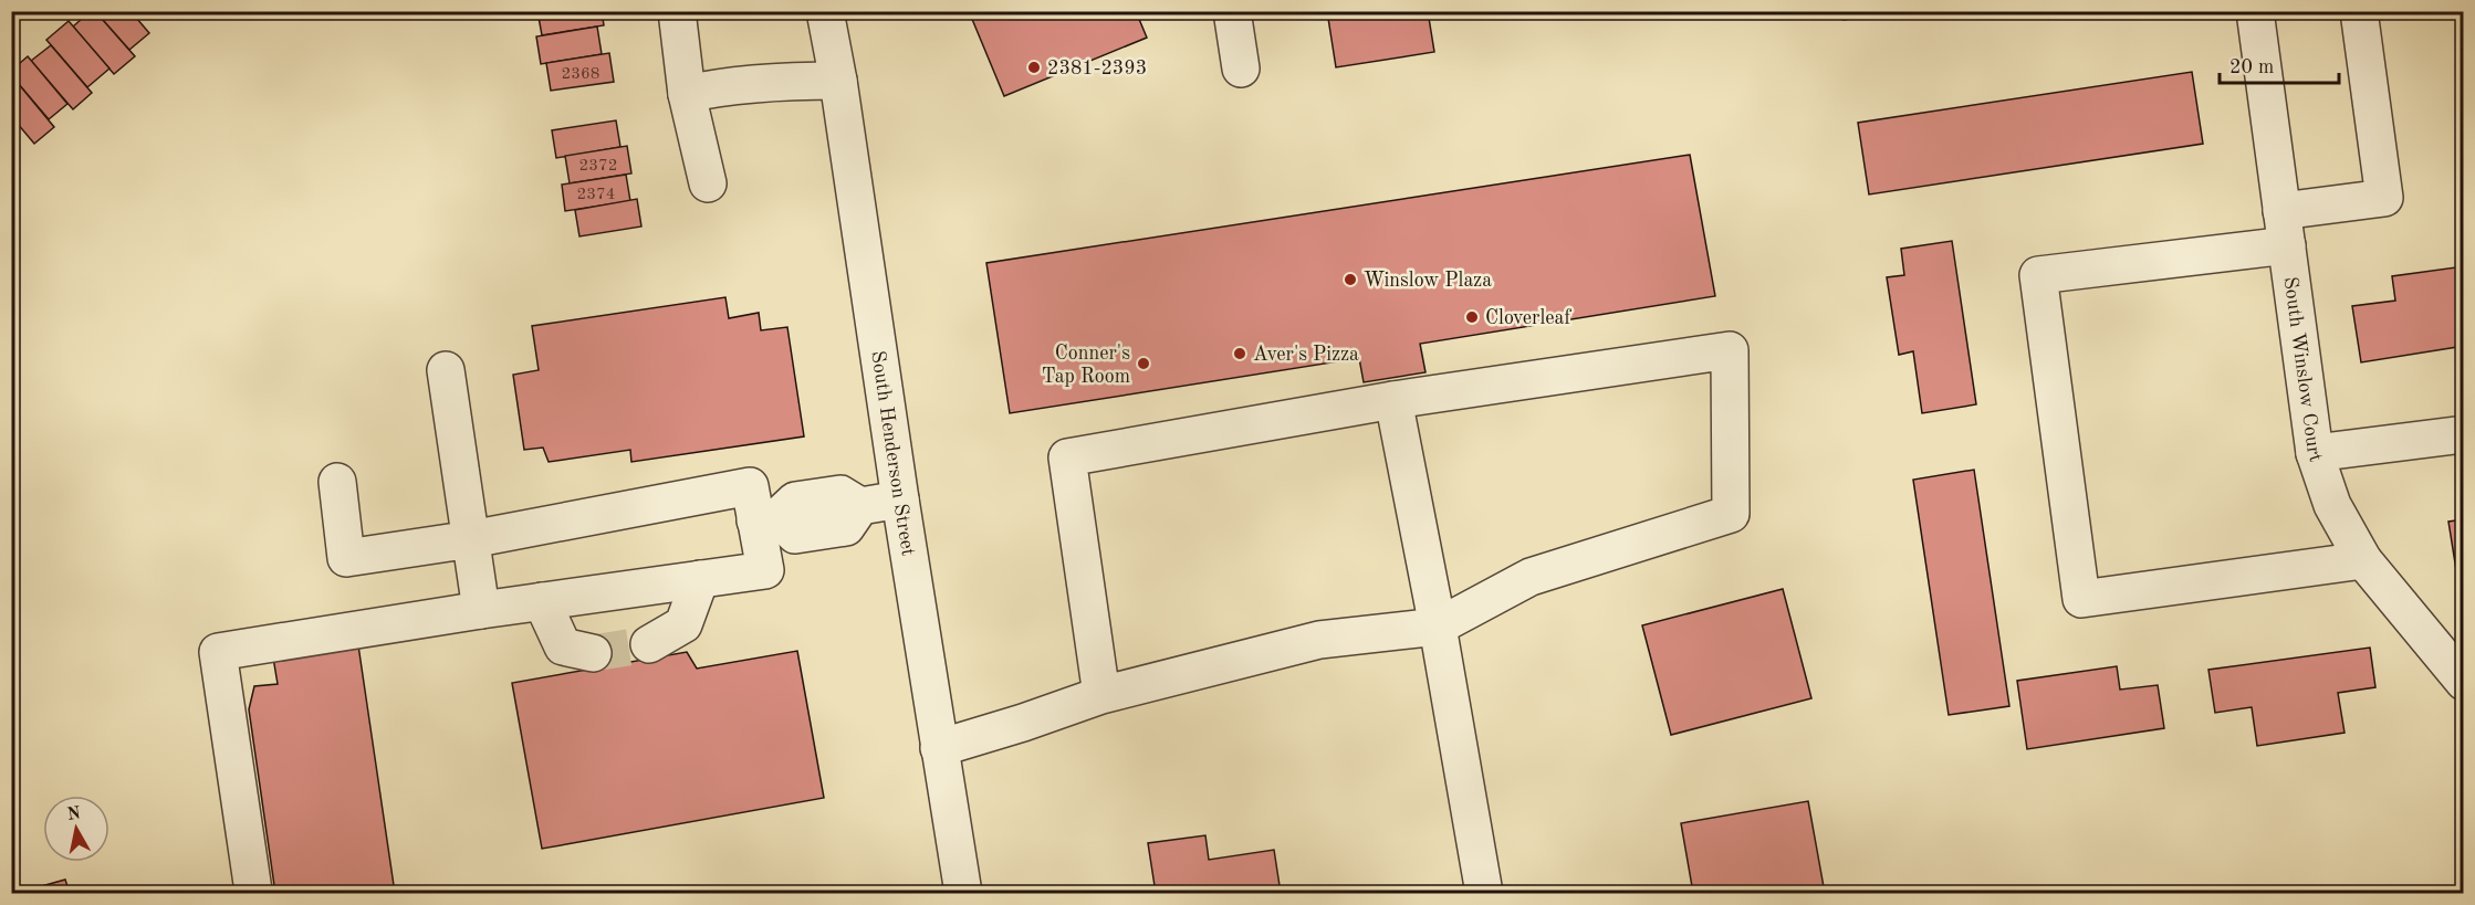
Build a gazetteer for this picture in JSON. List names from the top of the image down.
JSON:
{
  "streets": {
    "street": ["South Winslow Court", "South Henderson Street"]
  },
  "places": [
    "2381-2393",
    "Winslow Plaza",
    "Cloverleaf",
    "Aver's Pizza",
    "Conner's Tap Room"
  ],
  "house_numbers": ["2368", "2372", "2374"],
  "scale_bar": "20 m",
  "north": "top"
}
